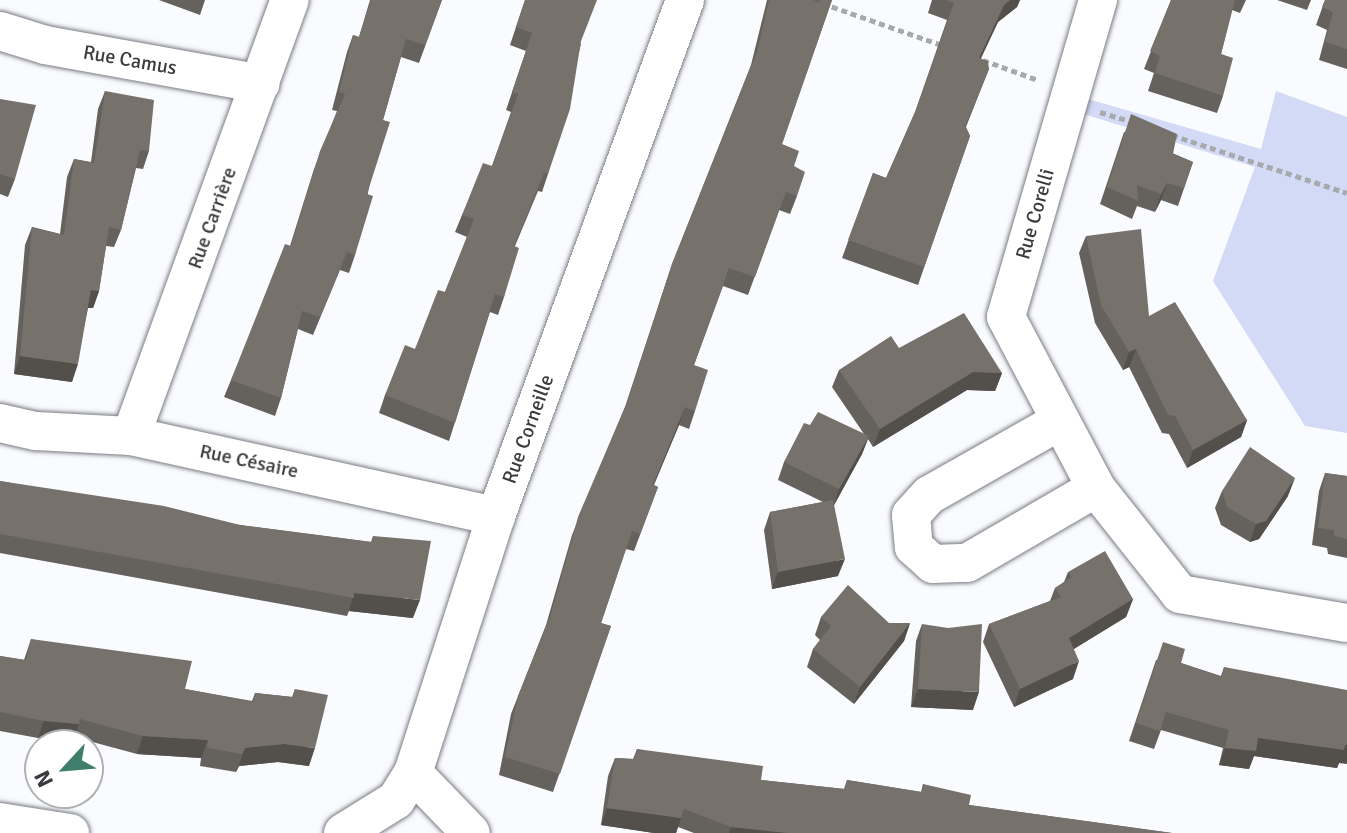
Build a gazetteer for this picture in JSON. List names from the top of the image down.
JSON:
{
  "streets": {
    "street": [
      "Rue Camus",
      "Rue Corelli",
      "Rue Carrière",
      "Rue Corneille",
      "Rue Césaire"
    ]
  },
  "crossings": [
    ["Rue Camus", "Rue Carrière"],
    ["Rue Carrière", "Rue Césaire"],
    ["Rue Corneille", "Rue Césaire"]
  ],
  "north": "bottom left"
}
